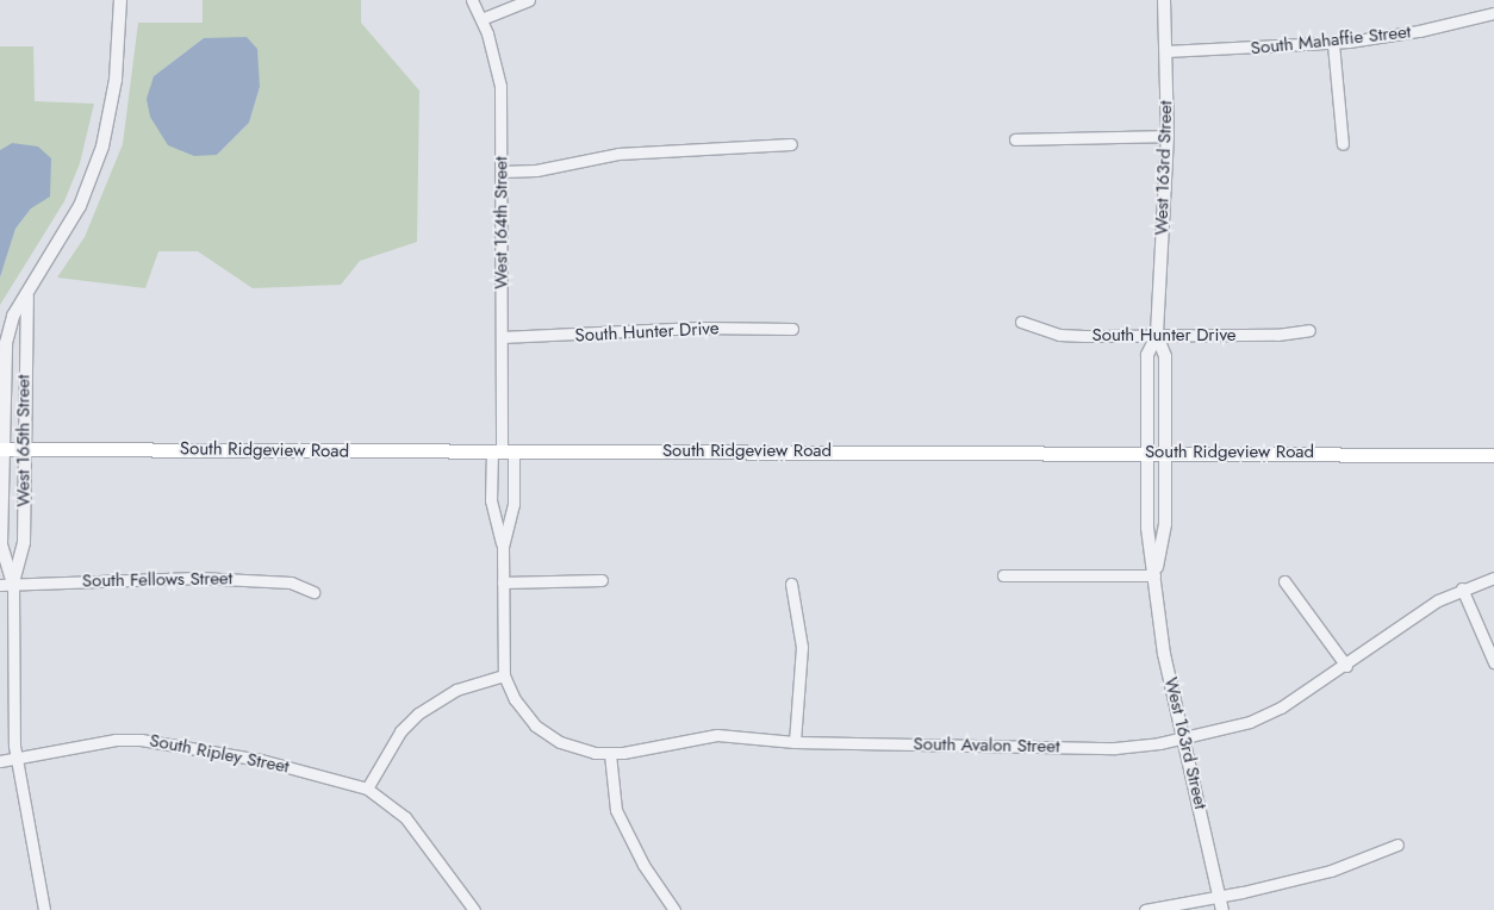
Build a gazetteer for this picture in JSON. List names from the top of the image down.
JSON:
{
  "streets": {
    "main road": ["South Ridgeview Road"],
    "street": [
      "South Mahaffie Street",
      "West 163rd Street",
      "West 164th Street",
      "South Hunter Drive",
      "West 165th Street",
      "South Fellows Street",
      "South Avalon Street",
      "South Ripley Street"
    ]
  },
  "crossings": [
    ["South Mahaffie Street", "West 163rd Street"],
    ["West 163rd Street", "South Hunter Drive"],
    ["West 163rd Street", "South Ridgeview Road"],
    ["West 163rd Street", "South Avalon Street"],
    ["West 164th Street", "South Hunter Drive"],
    ["West 164th Street", "South Ridgeview Road"],
    ["West 164th Street", "South Avalon Street"],
    ["West 165th Street", "South Ridgeview Road"],
    ["West 165th Street", "South Fellows Street"],
    ["West 165th Street", "South Ripley Street"]
  ]
}
